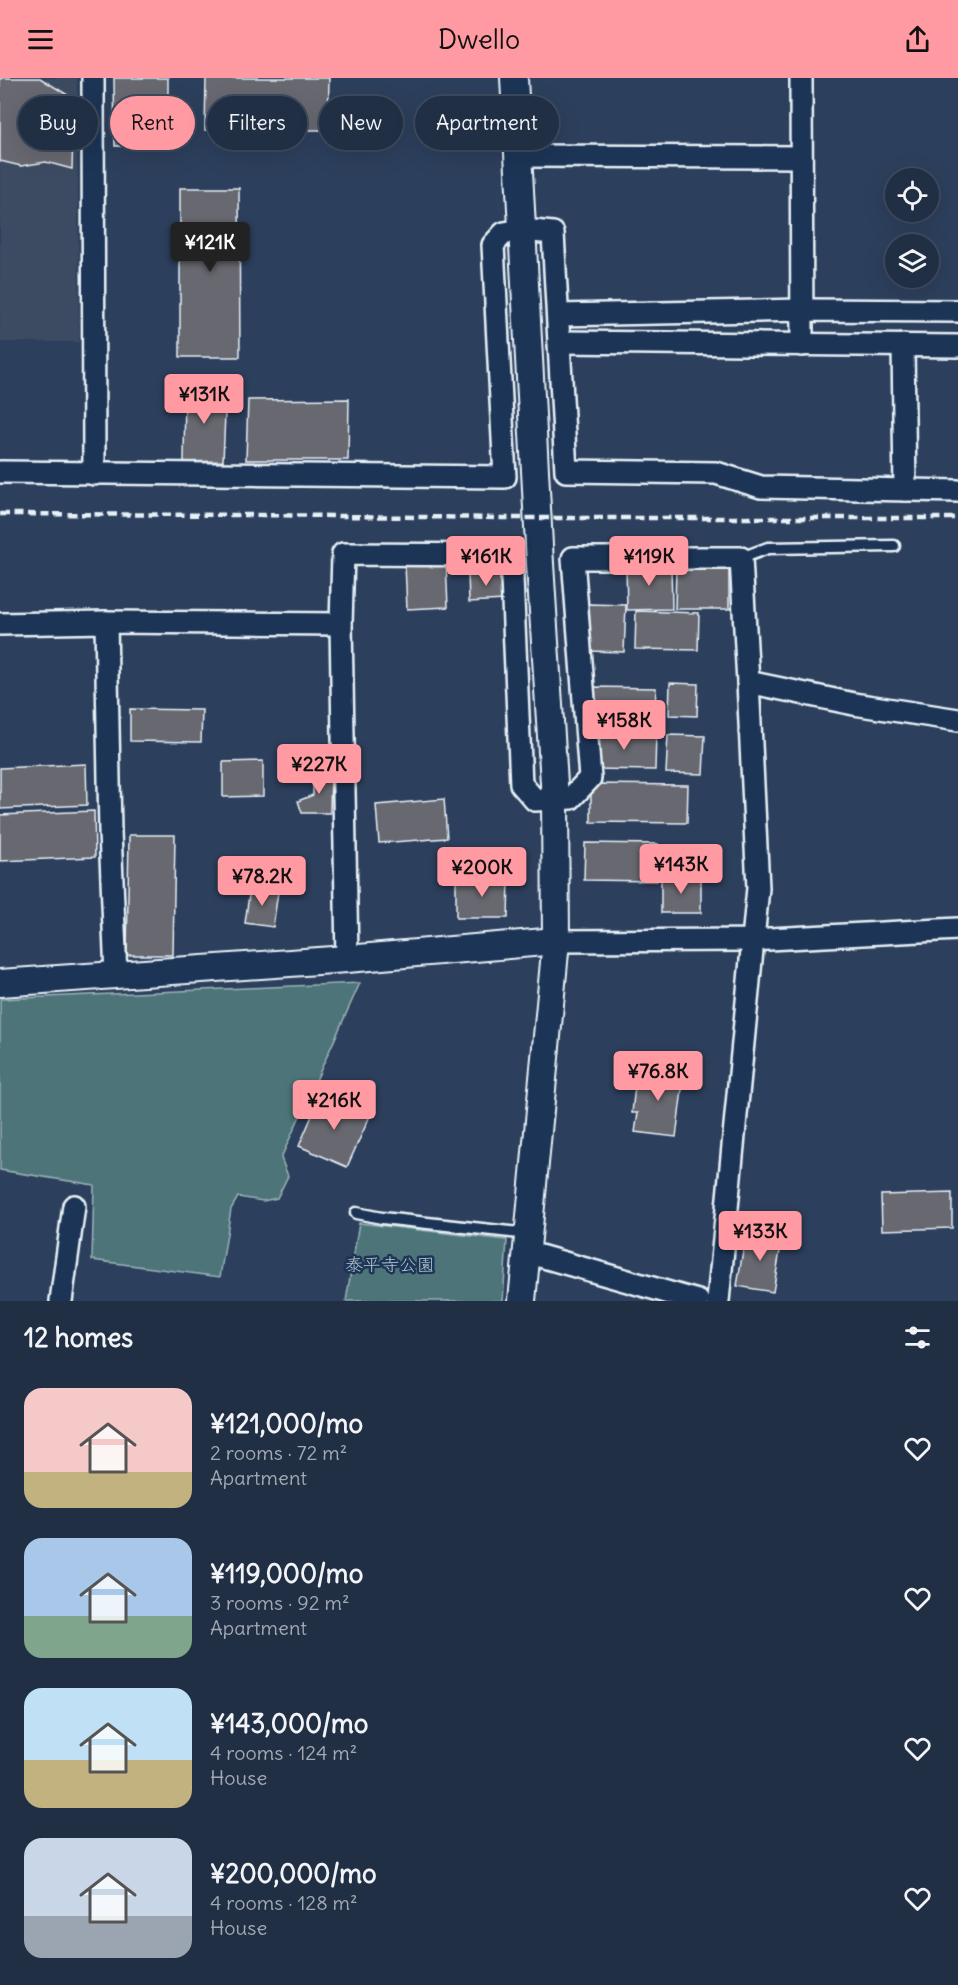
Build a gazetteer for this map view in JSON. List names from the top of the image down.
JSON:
{
  "parks": ["泰平寺公園"],
  "page": {
    "header": "Dwello",
    "chip": [
      "Buy",
      "Rent",
      "Filters",
      "New",
      "Apartment"
    ],
    "price": [
      "¥121K",
      "¥131K",
      "¥161K",
      "¥119K",
      "¥158K",
      "¥227K",
      "¥143K",
      "¥200K",
      "¥78.2K",
      "¥76.8K",
      "¥216K",
      "¥133K"
    ],
    "heading": "12 homes",
    "list": [
      {
        "name": "¥121,000/mo",
        "note": "2 rooms · 72 m² · Apartment"
      },
      {
        "name": "¥119,000/mo",
        "note": "3 rooms · 92 m² · Apartment"
      },
      {
        "name": "¥143,000/mo",
        "note": "4 rooms · 124 m² · House"
      },
      {
        "name": "¥200,000/mo",
        "note": "4 rooms · 128 m² · House"
      }
    ]
  }
}
